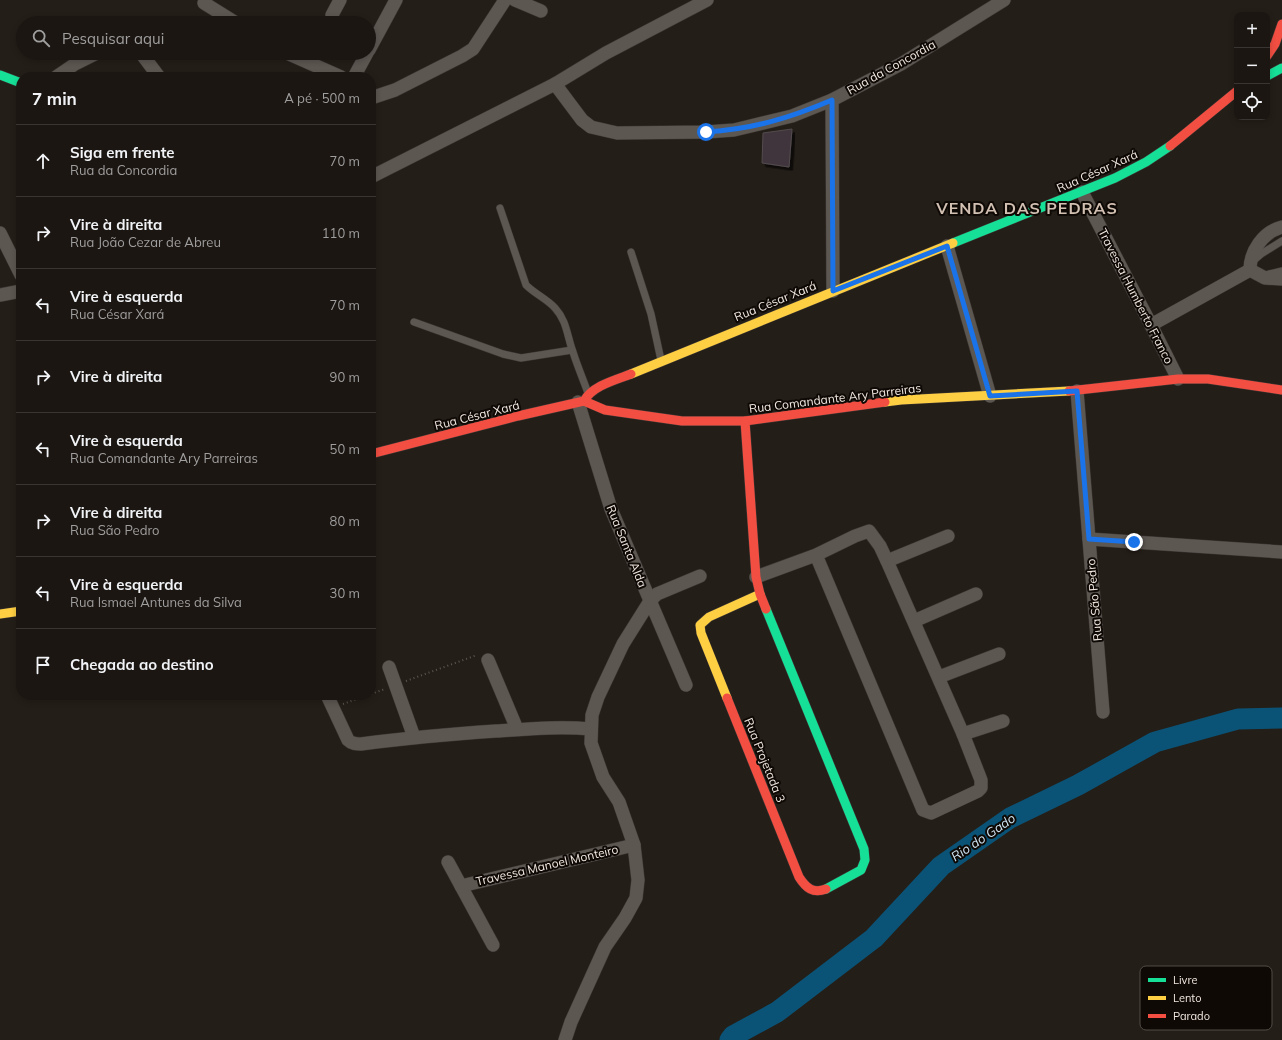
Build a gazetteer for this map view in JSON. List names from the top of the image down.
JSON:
{
  "streets": {
    "main road": ["Rua César Xará", "Rua Comandante Ary Parreiras", "Rua Projetada 3"],
    "street": [
      "Rua da Concordia",
      "Travessa Humberto Franco",
      "Rua Santa Alda",
      "Rua São Pedro",
      "Travessa Manoel Monteiro"
    ]
  },
  "crossings": [
    ["Rua César Xará", "Travessa Humberto Franco"],
    ["Rua César Xará", "Rua Comandante Ary Parreiras"],
    ["Rua César Xará", "Rua Santa Alda"],
    ["Travessa Humberto Franco", "Rua Comandante Ary Parreiras"],
    ["Rua Comandante Ary Parreiras", "Rua Santa Alda"],
    ["Rua Comandante Ary Parreiras", "Rua São Pedro"]
  ],
  "districts": ["VENDA DAS PEDRAS"],
  "water": ["Rio do Gado"],
  "legend": ["Livre", "Lento", "Parado"],
  "page": {
    "map_buttons": ["+", "−"],
    "search": "Pesquisar aqui",
    "heading": ["7 min", "A pé · 500 m"],
    "list": [
      ["Siga em frente", "Rua da Concordia", "70 m"],
      ["Vire à direita", "Rua João Cezar de Abreu", "110 m"],
      ["Vire à esquerda", "Rua César Xará", "70 m"],
      ["Vire à direita", "90 m"],
      ["Vire à esquerda", "Rua Comandante Ary Parreiras", "50 m"],
      ["Vire à direita", "Rua São Pedro", "80 m"],
      ["Vire à esquerda", "Rua Ismael Antunes da Silva", "30 m"],
      "Chegada ao destino"
    ]
  }
}
